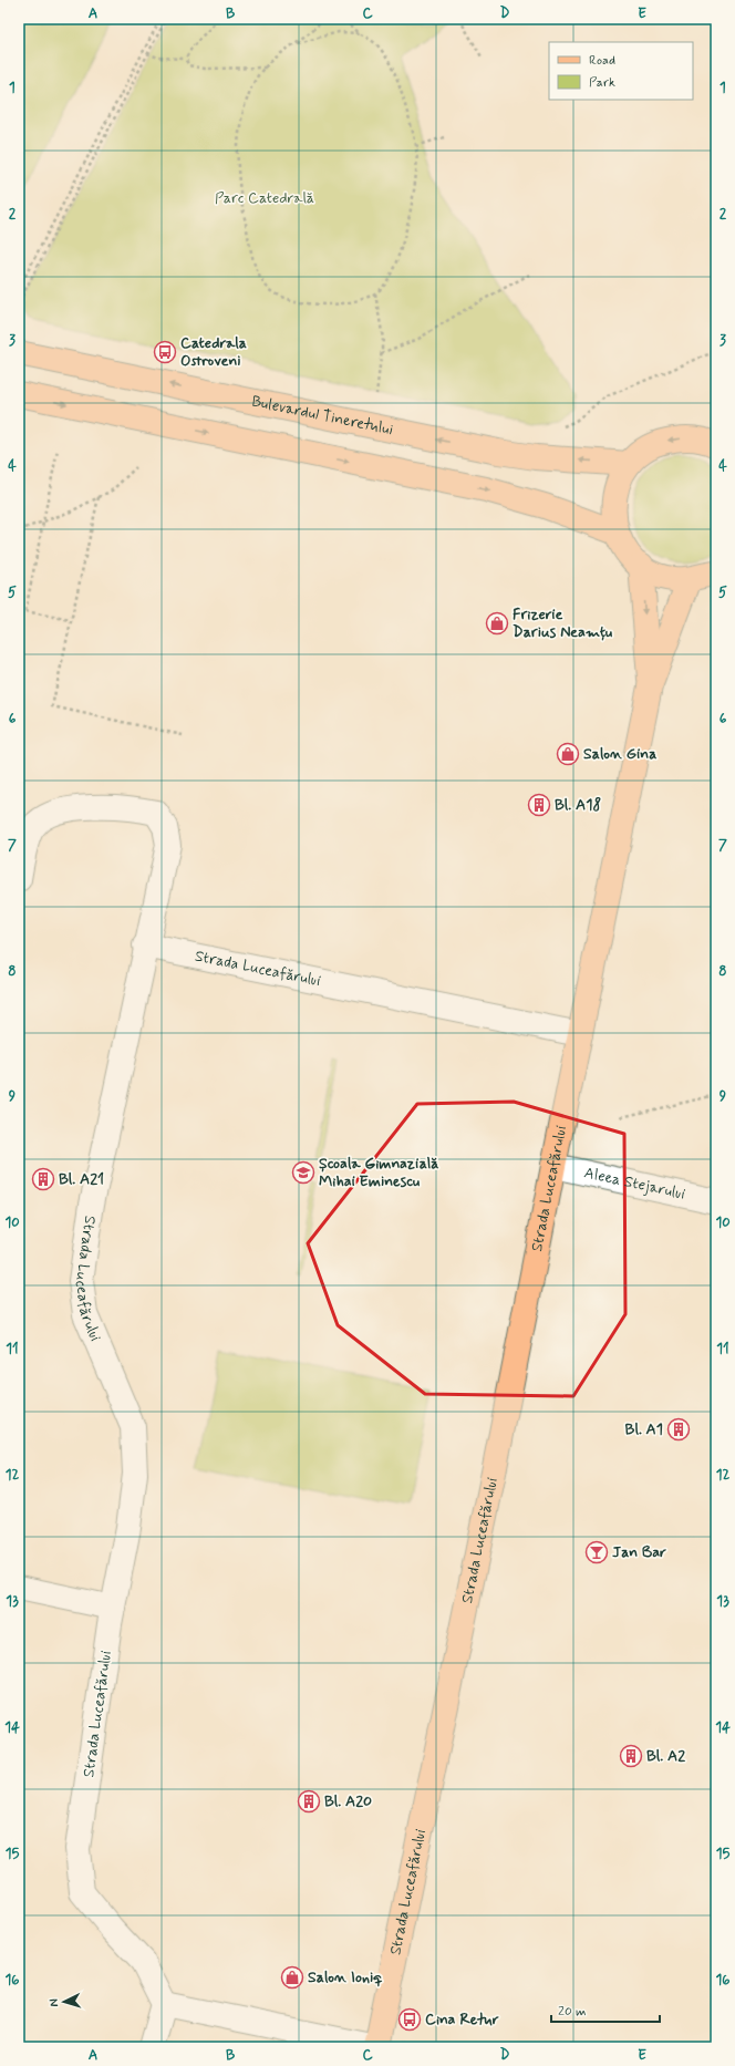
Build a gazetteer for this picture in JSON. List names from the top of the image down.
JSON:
{
  "streets": {
    "main road": ["Bulevardul Tineretului", "Strada Luceafărului"],
    "street": ["Aleea Stejarului"]
  },
  "crossings": [
    ["Strada Luceafărului", "Aleea Stejarului"]
  ],
  "parks": ["Parc Catedrală"],
  "places": {
    "bus stop": ["Catedrala Ostroveni", "Cina Retur"],
    "shop": ["Frizerie Darius Neamțu", "Salon Gina", "Salon Ioniq"],
    "building": [
      "Bl. A18",
      "Bl. A21",
      "Bl. A1",
      "Bl. A2",
      "Bl. A20"
    ],
    "school or university": ["Școala Gimnazială Mihai Eminescu"],
    "bar": ["Jan Bar"]
  },
  "legend": ["Road", "Park"],
  "scale_bar": "20 m",
  "north": "left",
  "grid": {
    "columns": [
      "A",
      "B",
      "C",
      "D",
      "E"
    ],
    "rows": [
      "1",
      "2",
      "3",
      "4",
      "5",
      "6",
      "7",
      "8",
      "9",
      "10",
      "11",
      "12",
      "13",
      "14",
      "15",
      "16"
    ]
  }
}
